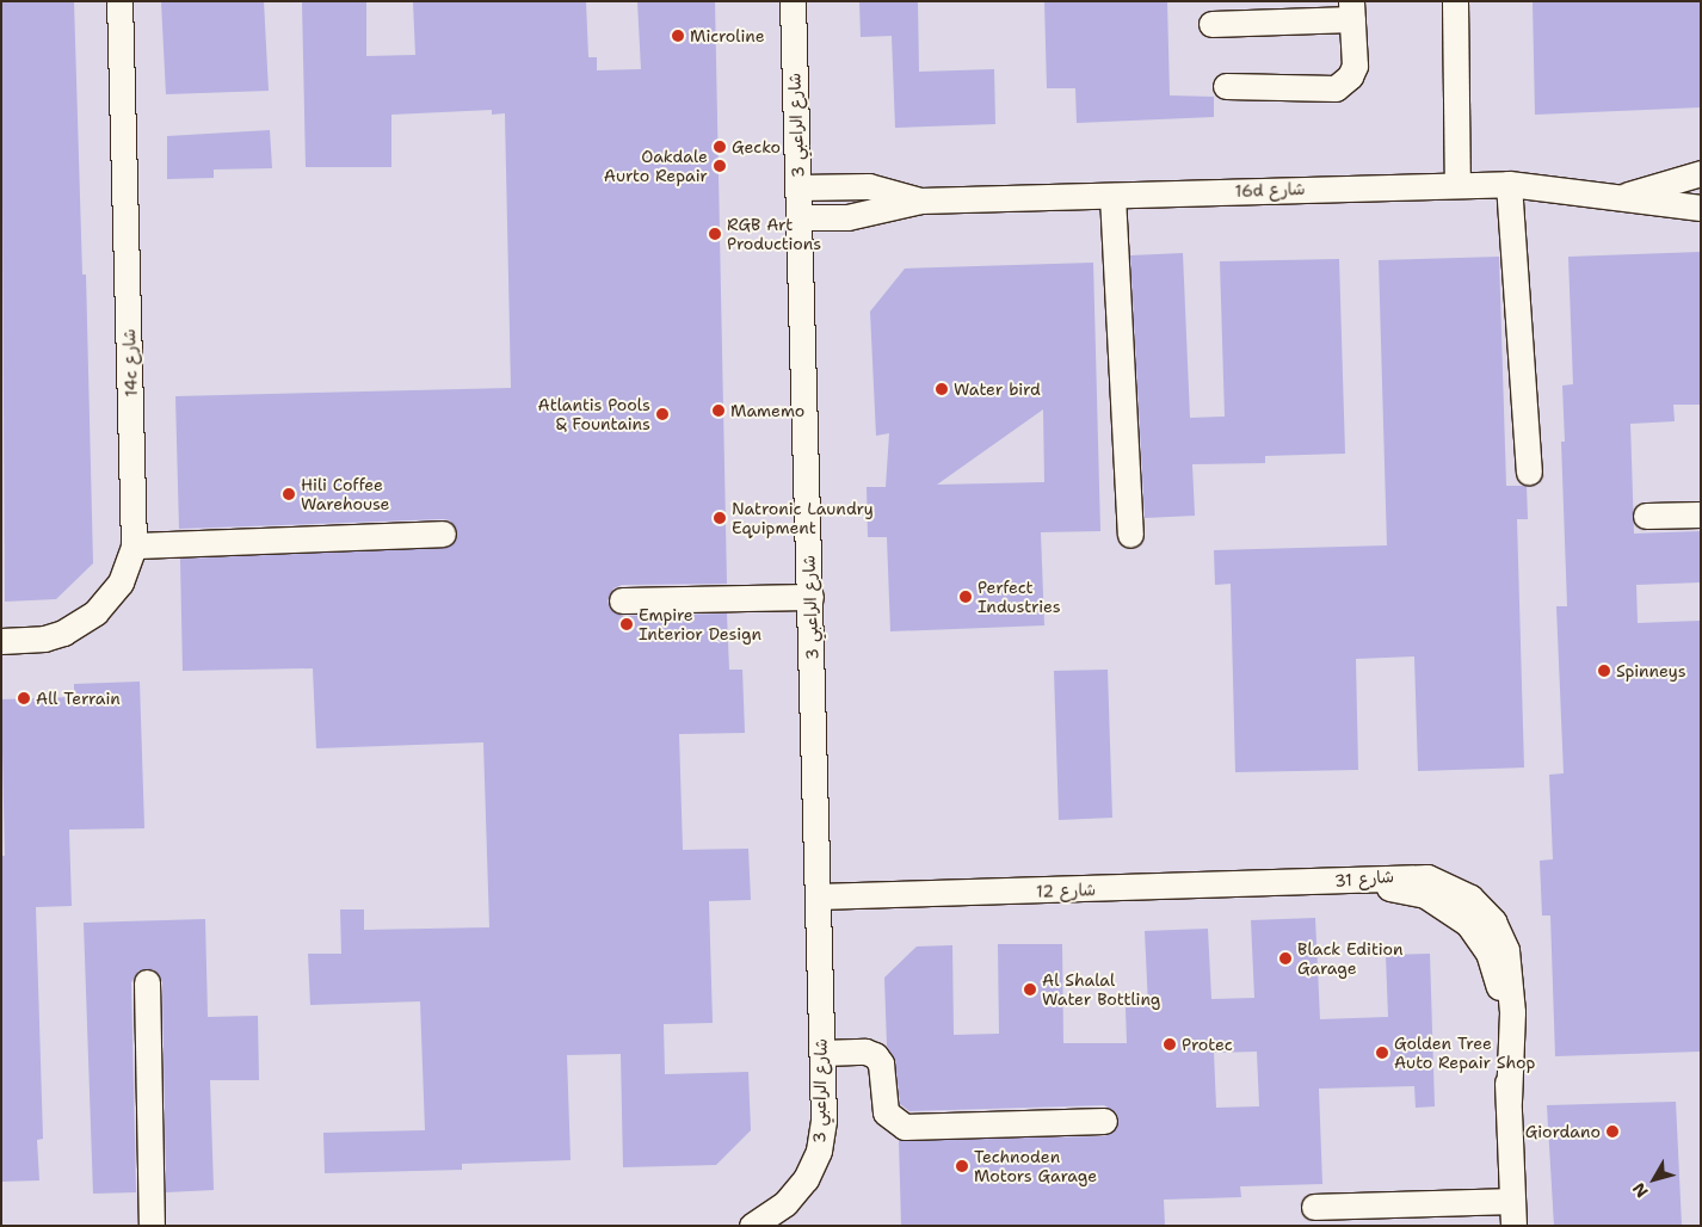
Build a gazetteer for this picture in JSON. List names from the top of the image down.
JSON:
{
  "streets": {
    "street": [
      "شارع الراعبي 3",
      "16d شارع",
      "14c شارع",
      "شارع 31",
      "شارع 12"
    ]
  },
  "crossings": [
    ["شارع الراعبي 3", "16d شارع"],
    ["شارع الراعبي 3", "شارع 12"],
    ["شارع 31", "شارع 12"]
  ],
  "places": [
    "Microline",
    "Gecko",
    "Oakdale Aurto Repair",
    "RGB Art Productions",
    "Water bird",
    "Mamemo",
    "Atlantis Pools & Fountains",
    "Hili Coffee Warehouse",
    "Natronic Laundry Equipment",
    "Perfect Industries",
    "Empire Interior Design",
    "Spinneys",
    "All Terrain",
    "Black Edition Garage",
    "Al Shalal Water Bottling",
    "Protec",
    "Golden Tree Auto Repair Shop",
    "Giordano",
    "Technoden Motors Garage"
  ],
  "north": "bottom left"
}
